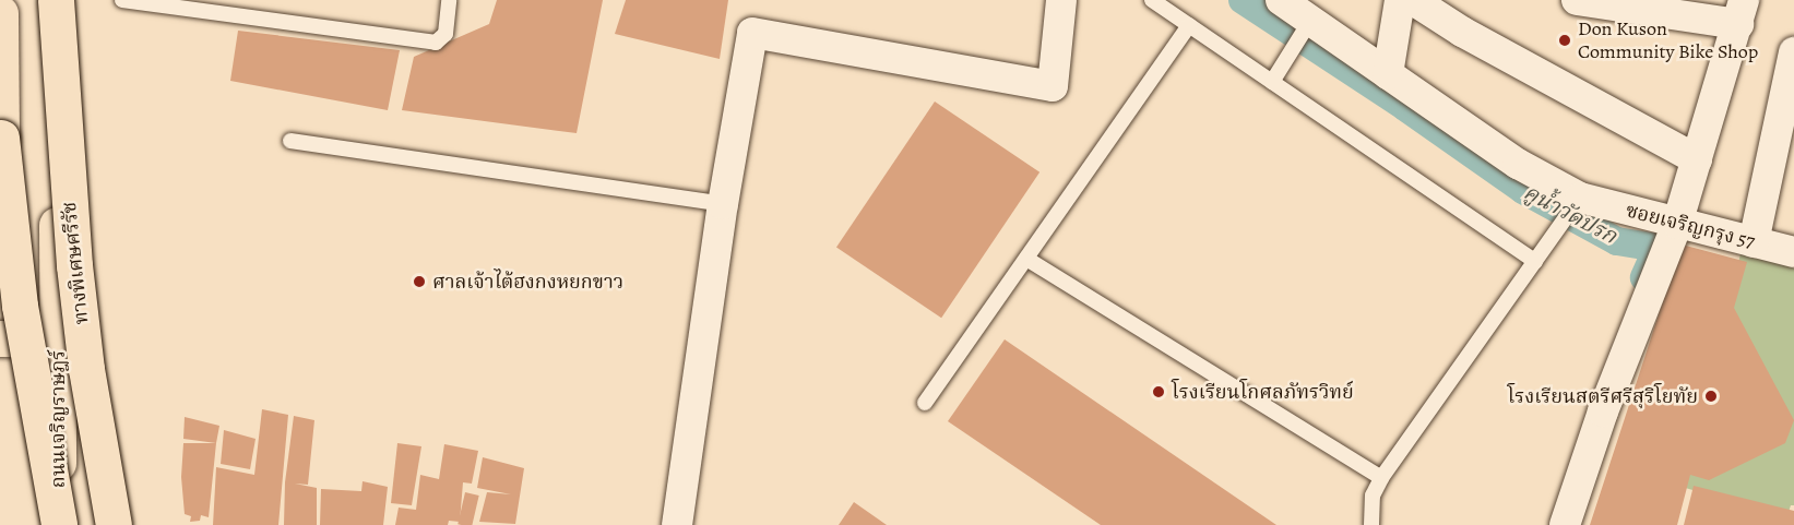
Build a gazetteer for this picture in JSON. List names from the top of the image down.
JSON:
{
  "streets": {
    "main road": ["ทางพิเศษศรีรัช", "ถนนเจริญราษฎร์"],
    "street": ["ซอยเจริญกรุง 57"]
  },
  "crossings": [
    ["ทางพิเศษศรีรัช", "ถนนเจริญราษฎร์"]
  ],
  "water": ["คูน้ำวัดปรก"],
  "places": [
    "Don Kuson Community Bike Shop",
    "ศาลเจ้าไต้ฮงกงหยกขาว",
    "โรงเรียนโกศลภัทรวิทย์",
    "โรงเรียนสตรีศรีสุริโยทัย"
  ]
}
